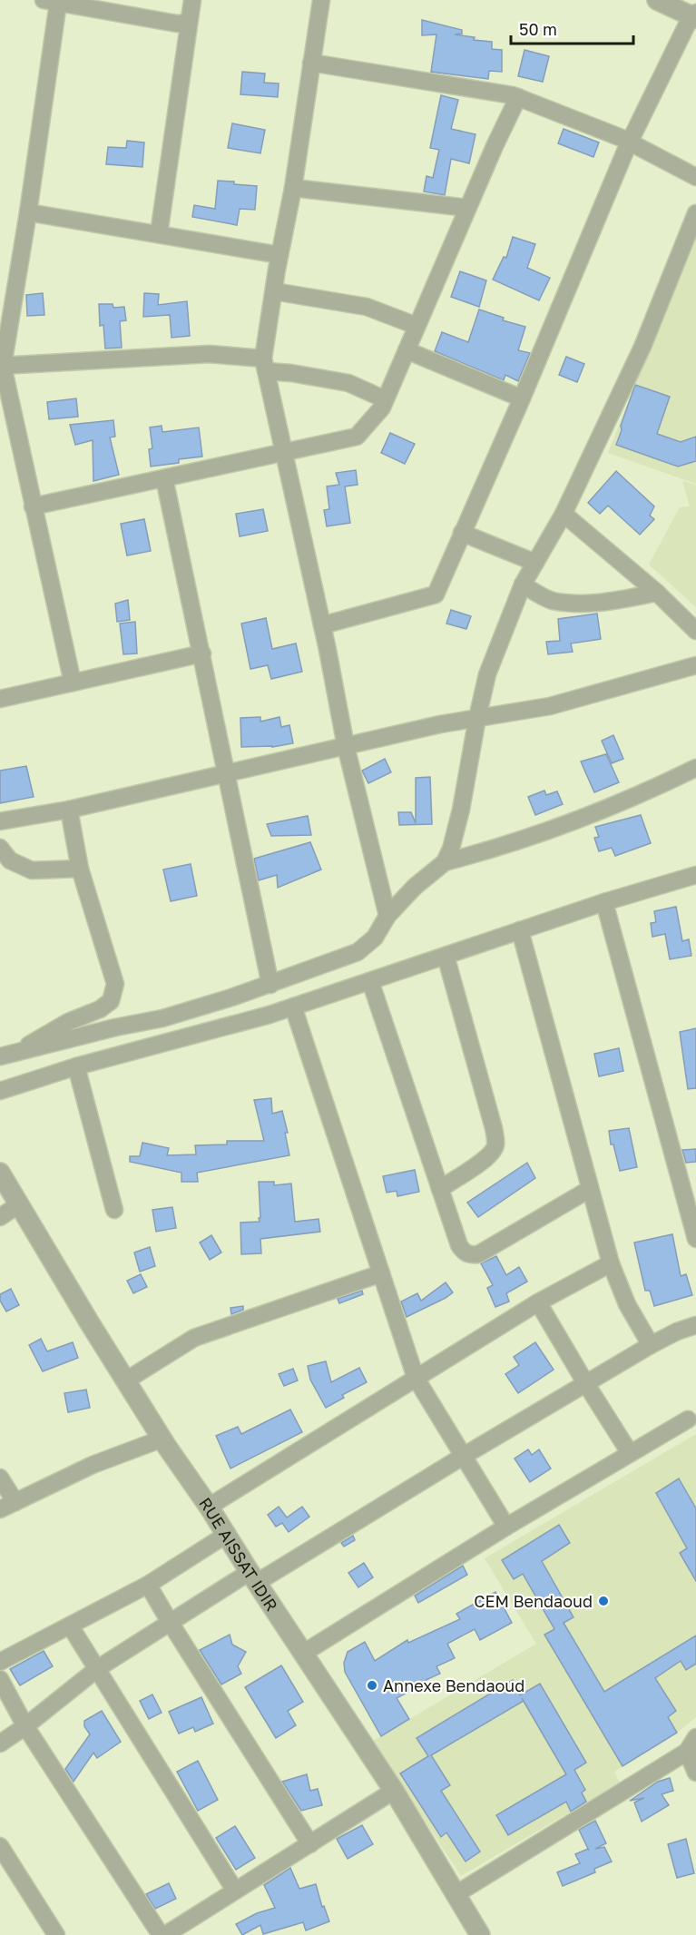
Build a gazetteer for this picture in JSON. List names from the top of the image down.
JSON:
{
  "streets": {
    "street": ["RUE AISSAT IDIR"]
  },
  "places": ["CEM Bendaoud", "Annexe Bendaoud"],
  "scale_bar": "50 m"
}
